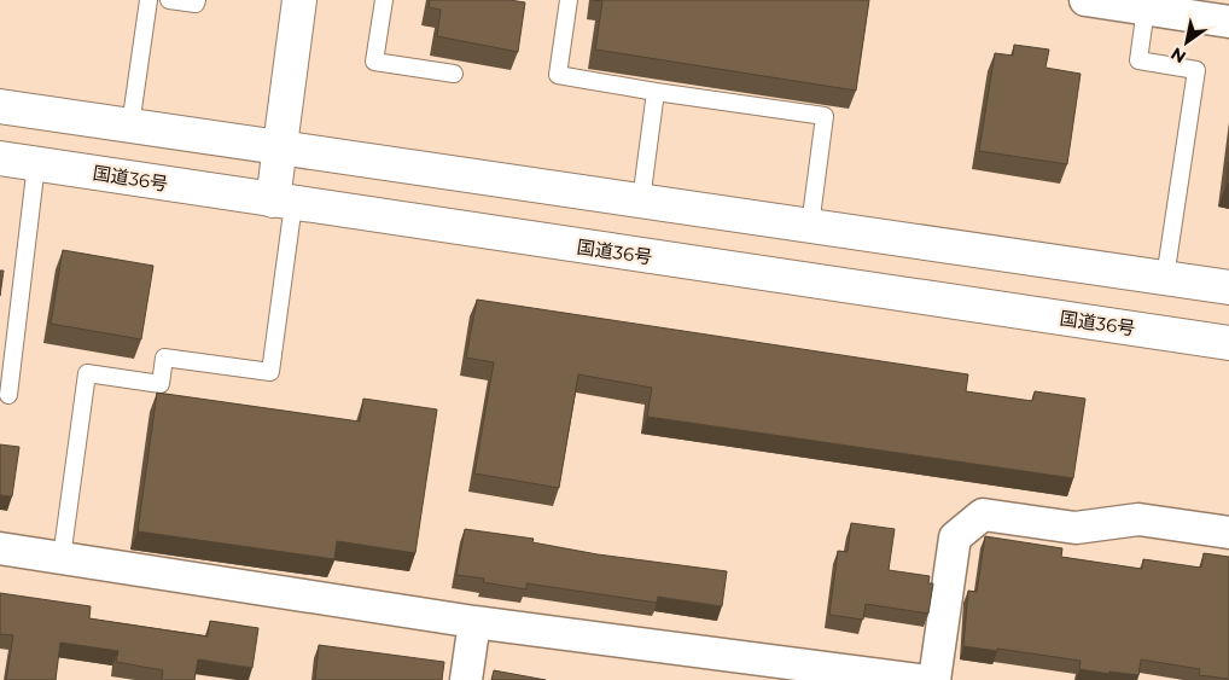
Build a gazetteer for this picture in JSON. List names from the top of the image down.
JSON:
{
  "streets": {
    "main road": ["国道36号"]
  },
  "north": "bottom left"
}
